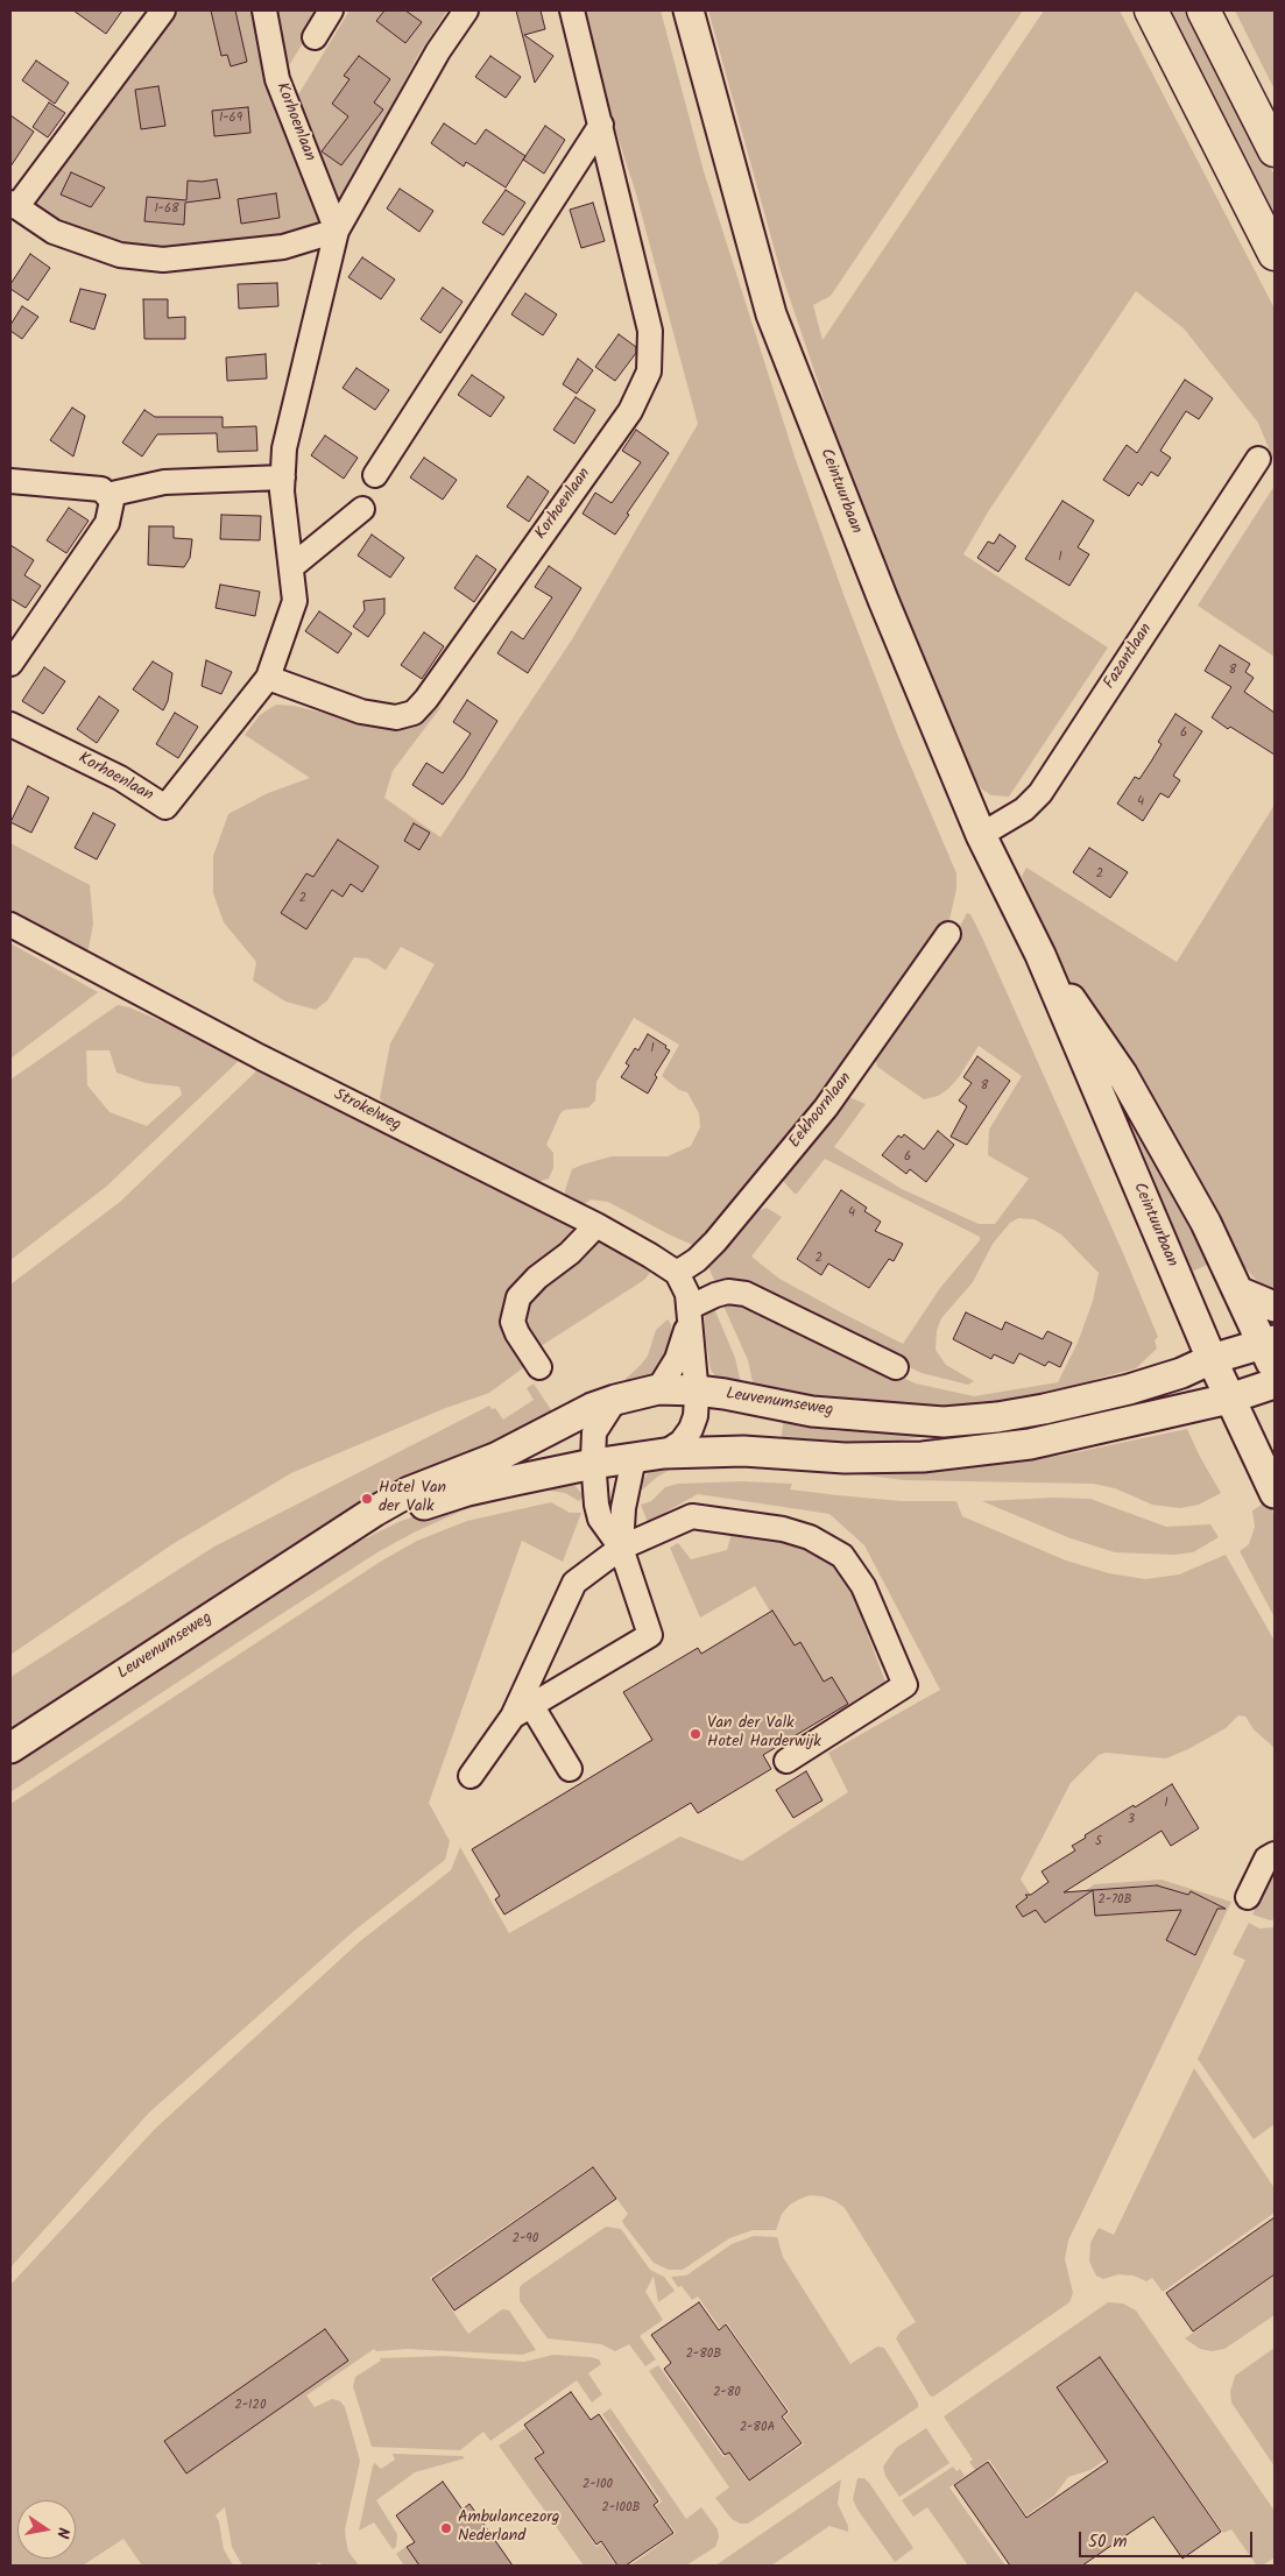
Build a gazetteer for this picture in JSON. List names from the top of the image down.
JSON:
{
  "streets": {
    "main road": ["Ceintuurbaan", "Leuvenumseweg"],
    "street": [
      "Korhoenlaan",
      "Fazantlaan",
      "Strokelweg",
      "Eekhoornlaan"
    ]
  },
  "crossings": [
    ["Ceintuurbaan", "Fazantlaan"],
    ["Ceintuurbaan", "Leuvenumseweg"],
    ["Strokelweg", "Eekhoornlaan"]
  ],
  "places": ["Hotel Van der Valk", "Van der Valk Hotel Harderwijk", "Ambulancezorg Nederland"],
  "house_numbers": [
    "1-69",
    "1-68",
    "1",
    "8",
    "6",
    "4",
    "2",
    "2",
    "1",
    "8",
    "6",
    "4",
    "2",
    "1",
    "3",
    "5",
    "2-70B",
    "2-90",
    "2-80B",
    "2-80",
    "2-120",
    "2-80A",
    "2-100",
    "2-100B"
  ],
  "scale_bar": "50 m",
  "north": "right"
}
